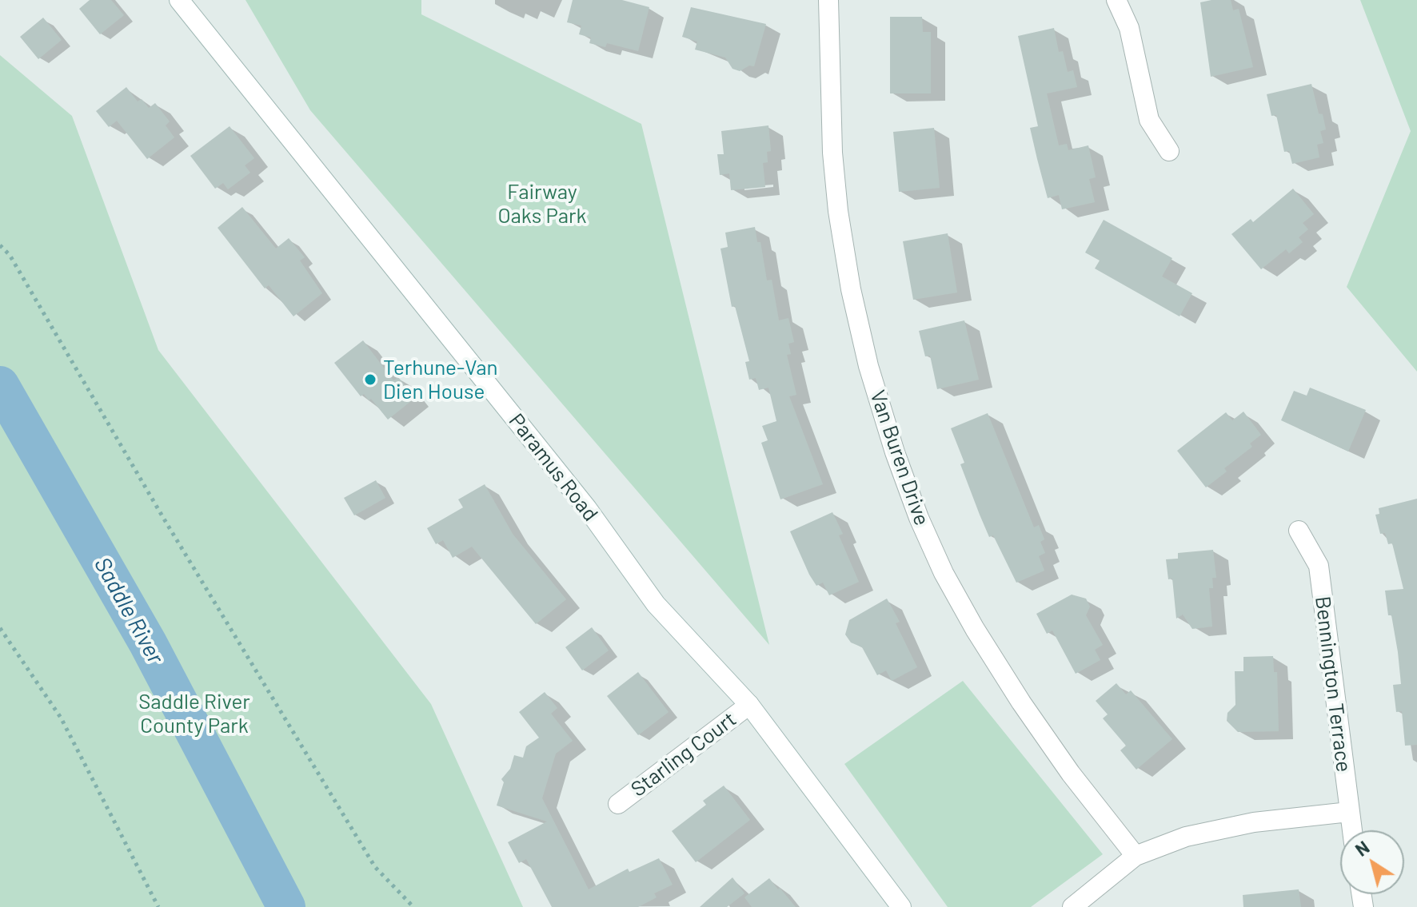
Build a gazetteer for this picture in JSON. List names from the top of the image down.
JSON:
{
  "streets": {
    "street": [
      "Van Buren Drive",
      "Paramus Road",
      "Bennington Terrace",
      "Starling Court"
    ]
  },
  "crossings": [
    ["Paramus Road", "Starling Court"]
  ],
  "water": ["Saddle River"],
  "parks": ["Fairway Oaks Park", "Saddle River County Park"],
  "places": ["Terhune-Van Dien House"],
  "north": "top left"
}
